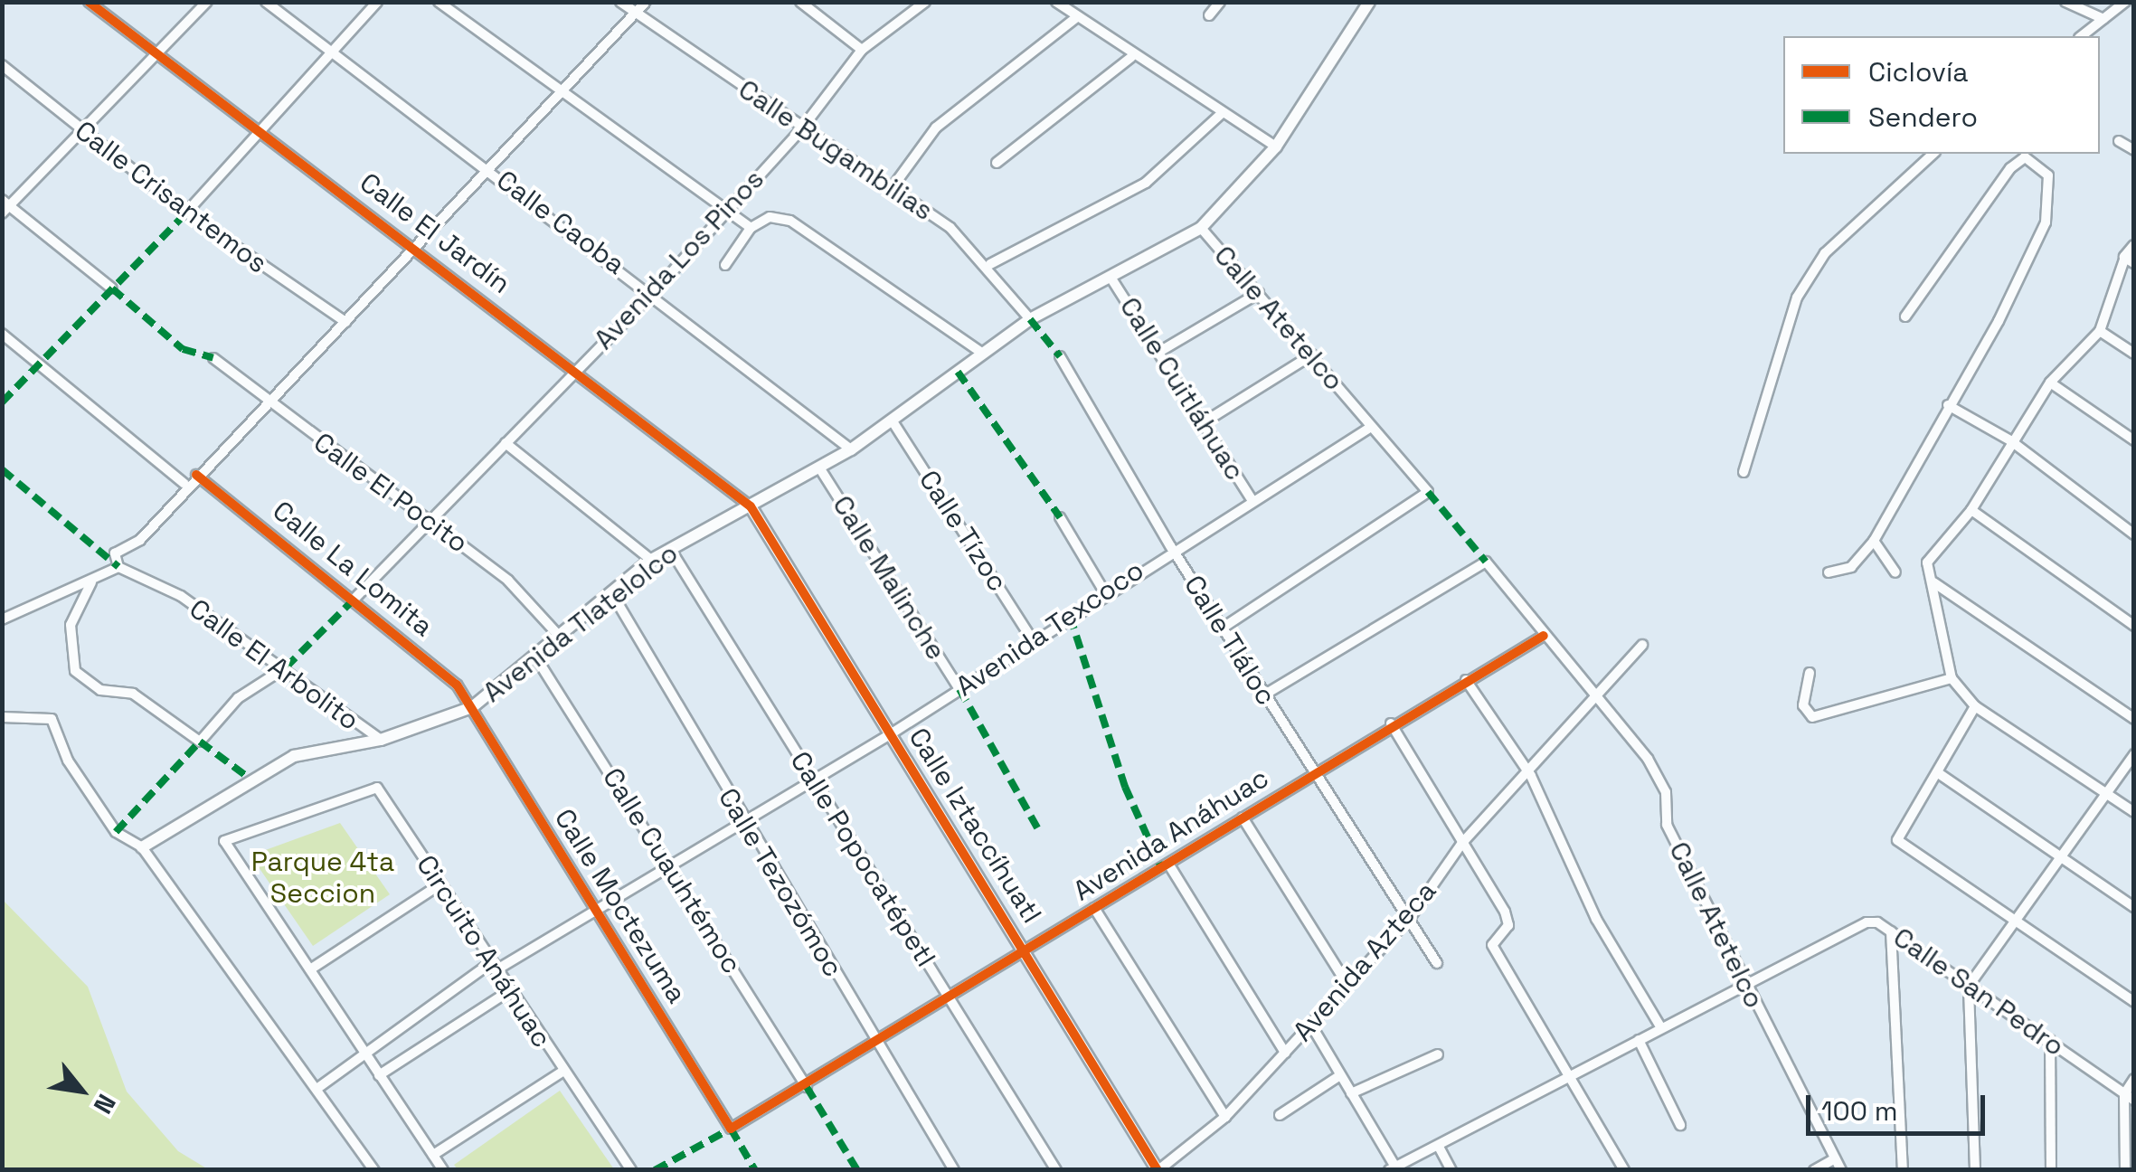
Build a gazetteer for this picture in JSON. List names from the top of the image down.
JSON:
{
  "streets": {
    "street": [
      "Calle Bugambilias",
      "Calle Crisantemos",
      "Calle Caoba",
      "Calle El Jardín",
      "Avenida Los Pinos",
      "Calle Atetelco",
      "Calle Cuitláhuac",
      "Calle El Pocito",
      "Calle Tízoc",
      "Calle La Lomita",
      "Calle Malinche",
      "Avenida Tlatelolco",
      "Avenida Texcoco",
      "Calle Tláloc",
      "Calle El Arbolito",
      "Calle Iztaccíhuatl",
      "Avenida Anáhuac",
      "Calle Popocatépetl",
      "Calle Cuauhtémoc",
      "Calle Tezozómoc",
      "Calle Moctezuma",
      "Circuito Anáhuac",
      "Avenida Azteca",
      "Calle San Pedro"
    ]
  },
  "crossings": [
    ["Calle Bugambilias", "Avenida Los Pinos"],
    ["Calle Bugambilias", "Avenida Tlatelolco"],
    ["Calle Caoba", "Avenida Los Pinos"],
    ["Calle Caoba", "Avenida Tlatelolco"],
    ["Calle El Jardín", "Avenida Los Pinos"],
    ["Calle El Jardín", "Avenida Tlatelolco"],
    ["Calle El Jardín", "Calle Iztaccíhuatl"],
    ["Avenida Los Pinos", "Calle El Pocito"],
    ["Avenida Los Pinos", "Calle La Lomita"],
    ["Calle Atetelco", "Avenida Tlatelolco"],
    ["Calle Atetelco", "Avenida Texcoco"],
    ["Calle Atetelco", "Calle Tláloc"],
    ["Calle Atetelco", "Avenida Anáhuac"],
    ["Calle Atetelco", "Avenida Azteca"],
    ["Calle Atetelco", "Calle San Pedro"],
    ["Calle Cuitláhuac", "Avenida Tlatelolco"],
    ["Calle Cuitláhuac", "Avenida Texcoco"],
    ["Calle El Pocito", "Avenida Tlatelolco"],
    ["Calle Tízoc", "Avenida Tlatelolco"],
    ["Calle Tízoc", "Avenida Texcoco"],
    ["Calle La Lomita", "Avenida Tlatelolco"],
    ["Calle La Lomita", "Calle Moctezuma"],
    ["Calle Malinche", "Avenida Tlatelolco"],
    ["Calle Malinche", "Avenida Texcoco"],
    ["Avenida Tlatelolco", "Calle El Arbolito"],
    ["Avenida Tlatelolco", "Calle Iztaccíhuatl"],
    ["Avenida Tlatelolco", "Calle Popocatépetl"],
    ["Avenida Tlatelolco", "Calle Cuauhtémoc"],
    ["Avenida Tlatelolco", "Calle Tezozómoc"],
    ["Avenida Tlatelolco", "Calle Moctezuma"],
    ["Avenida Texcoco", "Calle Tláloc"],
    ["Avenida Texcoco", "Calle Iztaccíhuatl"],
    ["Avenida Texcoco", "Calle Popocatépetl"],
    ["Avenida Texcoco", "Calle Cuauhtémoc"],
    ["Avenida Texcoco", "Calle Tezozómoc"],
    ["Avenida Texcoco", "Calle Moctezuma"],
    ["Avenida Texcoco", "Circuito Anáhuac"],
    ["Calle Tláloc", "Avenida Anáhuac"],
    ["Calle Tláloc", "Avenida Azteca"],
    ["Calle Iztaccíhuatl", "Avenida Anáhuac"],
    ["Calle Iztaccíhuatl", "Avenida Azteca"],
    ["Avenida Anáhuac", "Calle Popocatépetl"],
    ["Avenida Anáhuac", "Calle Cuauhtémoc"],
    ["Avenida Anáhuac", "Calle Tezozómoc"],
    ["Avenida Anáhuac", "Calle Moctezuma"]
  ],
  "parks": ["Parque 4ta Seccion"],
  "legend": ["Ciclovía", "Sendero"],
  "scale_bar": "100 m",
  "north": "bottom right"
}
